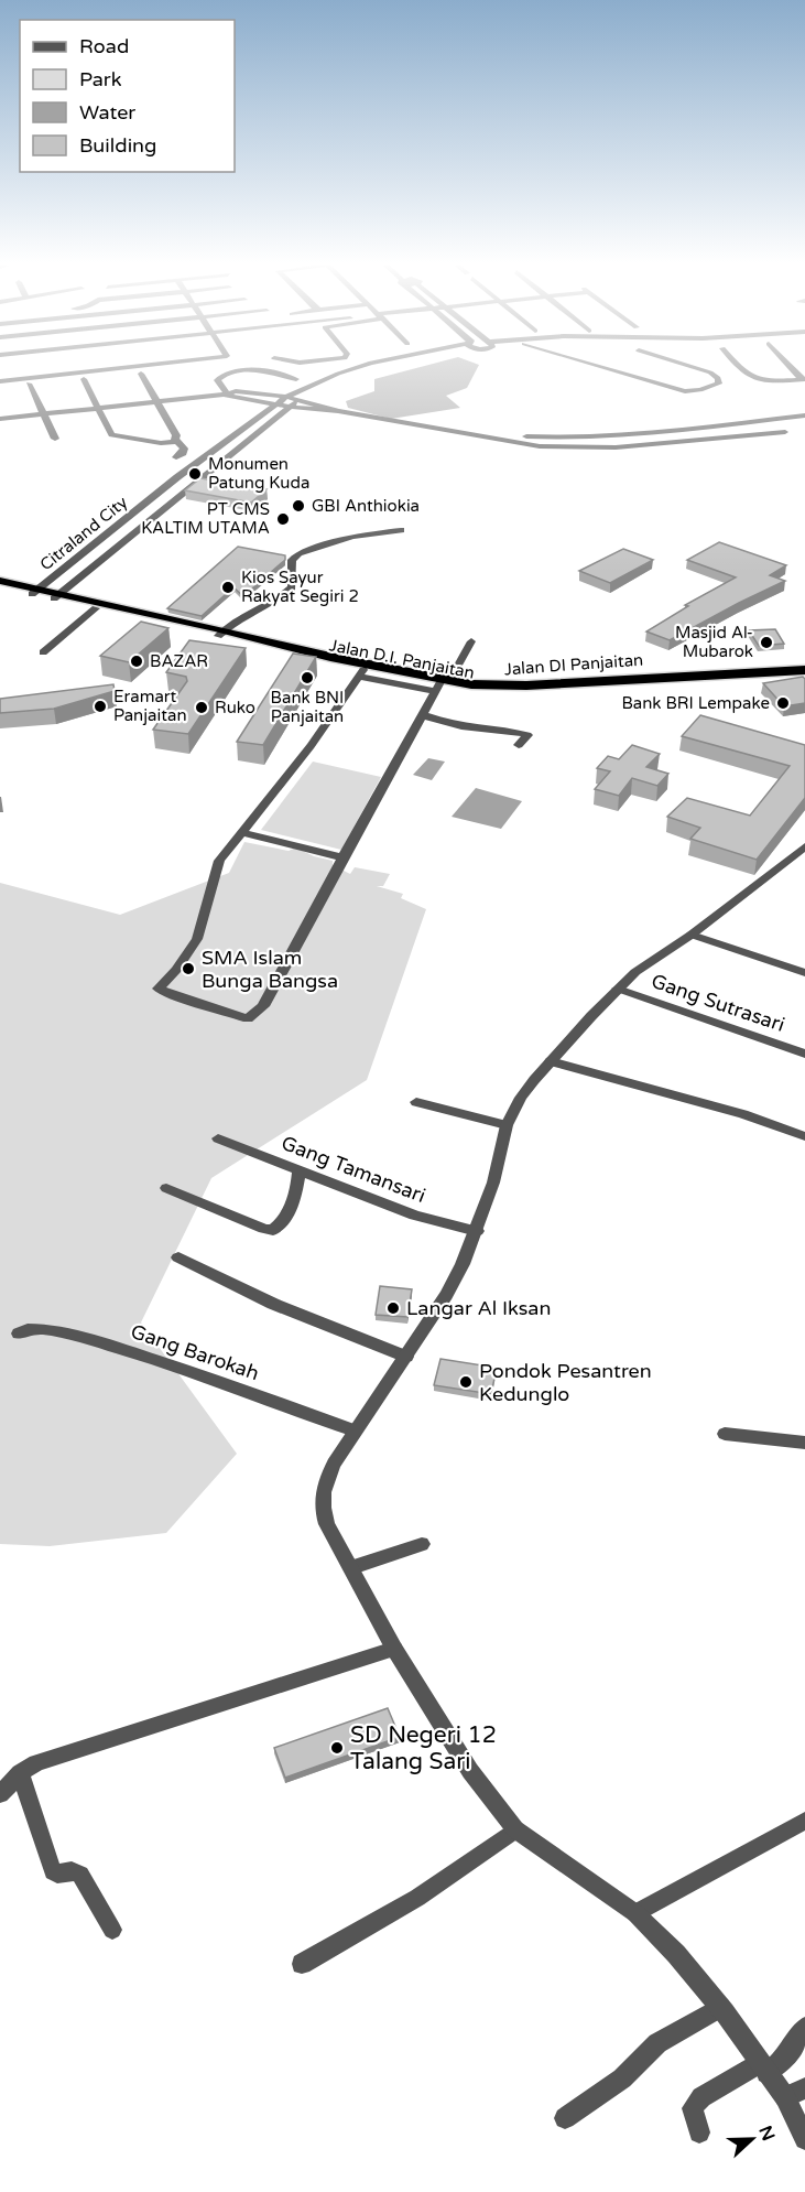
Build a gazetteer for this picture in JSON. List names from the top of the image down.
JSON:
{
  "streets": {
    "highway": ["Jalan D.I. Panjaitan"],
    "street": [
      "Citraland City",
      "Gang Sutrasari",
      "Gang Tamansari",
      "Gang Barokah"
    ]
  },
  "crossings": [
    ["Citraland City", "Jalan D.I. Panjaitan"]
  ],
  "places": [
    "Monumen Patung Kuda",
    "GBI Anthiokia",
    "PT CMS KALTIM UTAMA",
    "Kios Sayur Rakyat Segiri 2",
    "Masjid Al- Mubarok",
    "BAZAR",
    "Bank BNI Panjaitan",
    "Bank BRI Lempake",
    "Eramart Panjaitan",
    "Ruko",
    "SMA Islam Bunga Bangsa",
    "Langar Al Iksan",
    "Pondok Pesantren Kedunglo",
    "SD Negeri 12 Talang Sari"
  ],
  "legend": [
    "Road",
    "Park",
    "Water",
    "Building"
  ],
  "north": "right"
}
